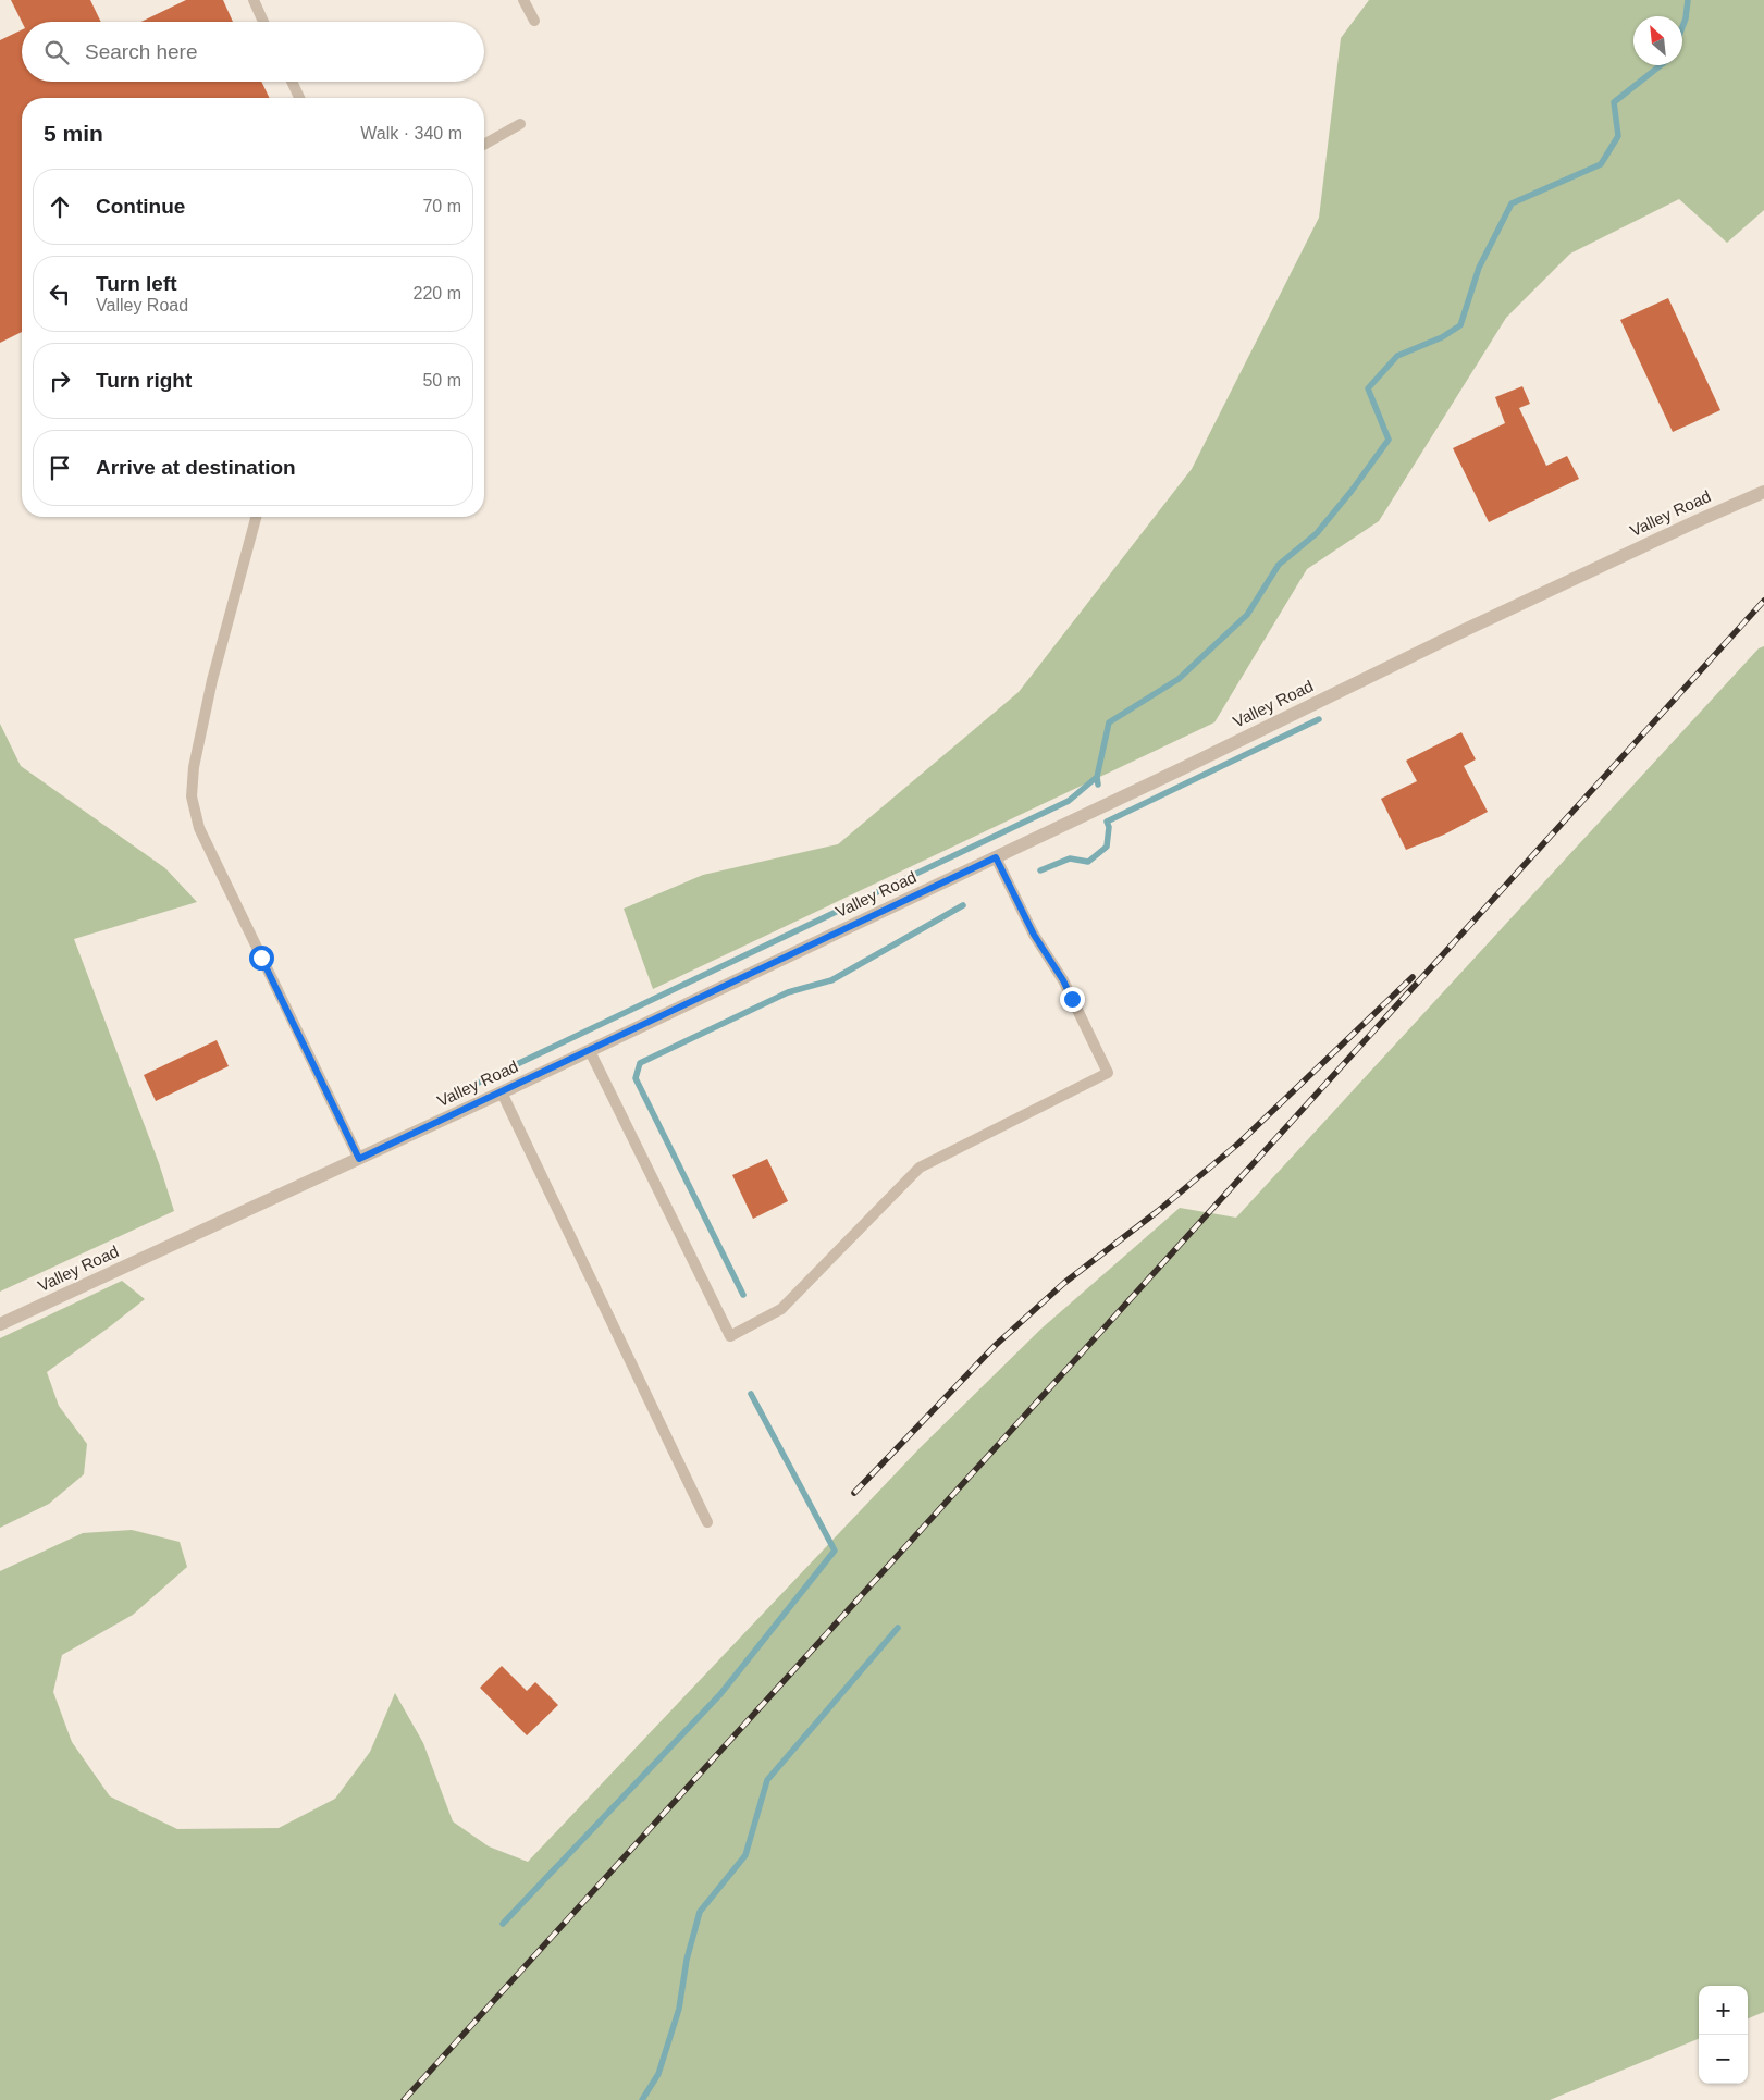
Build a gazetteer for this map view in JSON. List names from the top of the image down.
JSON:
{
  "streets": {
    "street": ["Valley Road"]
  },
  "north": "top left",
  "page": {
    "search": "Search here",
    "heading": ["5 min", "Walk · 340 m"],
    "list": [
      ["Continue", "70 m"],
      ["Turn left", "Valley Road", "220 m"],
      ["Turn right", "50 m"],
      "Arrive at destination"
    ],
    "map_buttons": ["+", "−"]
  }
}
